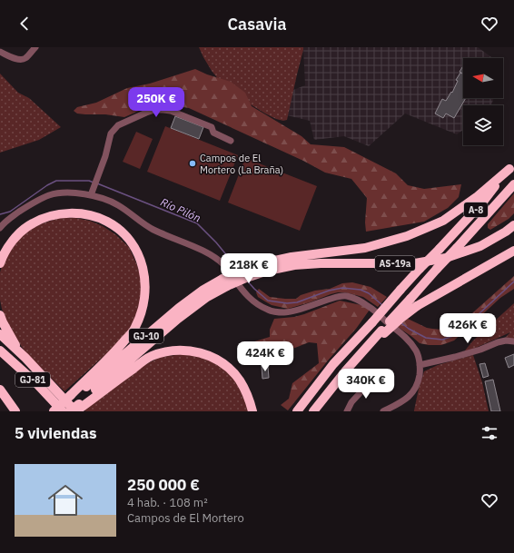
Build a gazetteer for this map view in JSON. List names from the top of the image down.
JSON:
{
  "streets": {
    "highway": [
      "A-8",
      "AS-19a",
      "GJ-10",
      "GJ-81"
    ]
  },
  "crossings": [
    ["A-8", "AS-19a"],
    ["AS-19a", "GJ-10"]
  ],
  "water": ["Río Pilón"],
  "places": ["Campos de El Mortero (La Braña)"],
  "north": "left",
  "page": {
    "header": "Casavia",
    "price": [
      "250K €",
      "218K €",
      "426K €",
      "424K €",
      "340K €"
    ],
    "heading": "5 viviendas",
    "list": [
      {
        "name": "250 000 €",
        "note": "4 hab. · 108 m² · Campos de El Mortero"
      }
    ]
  }
}
